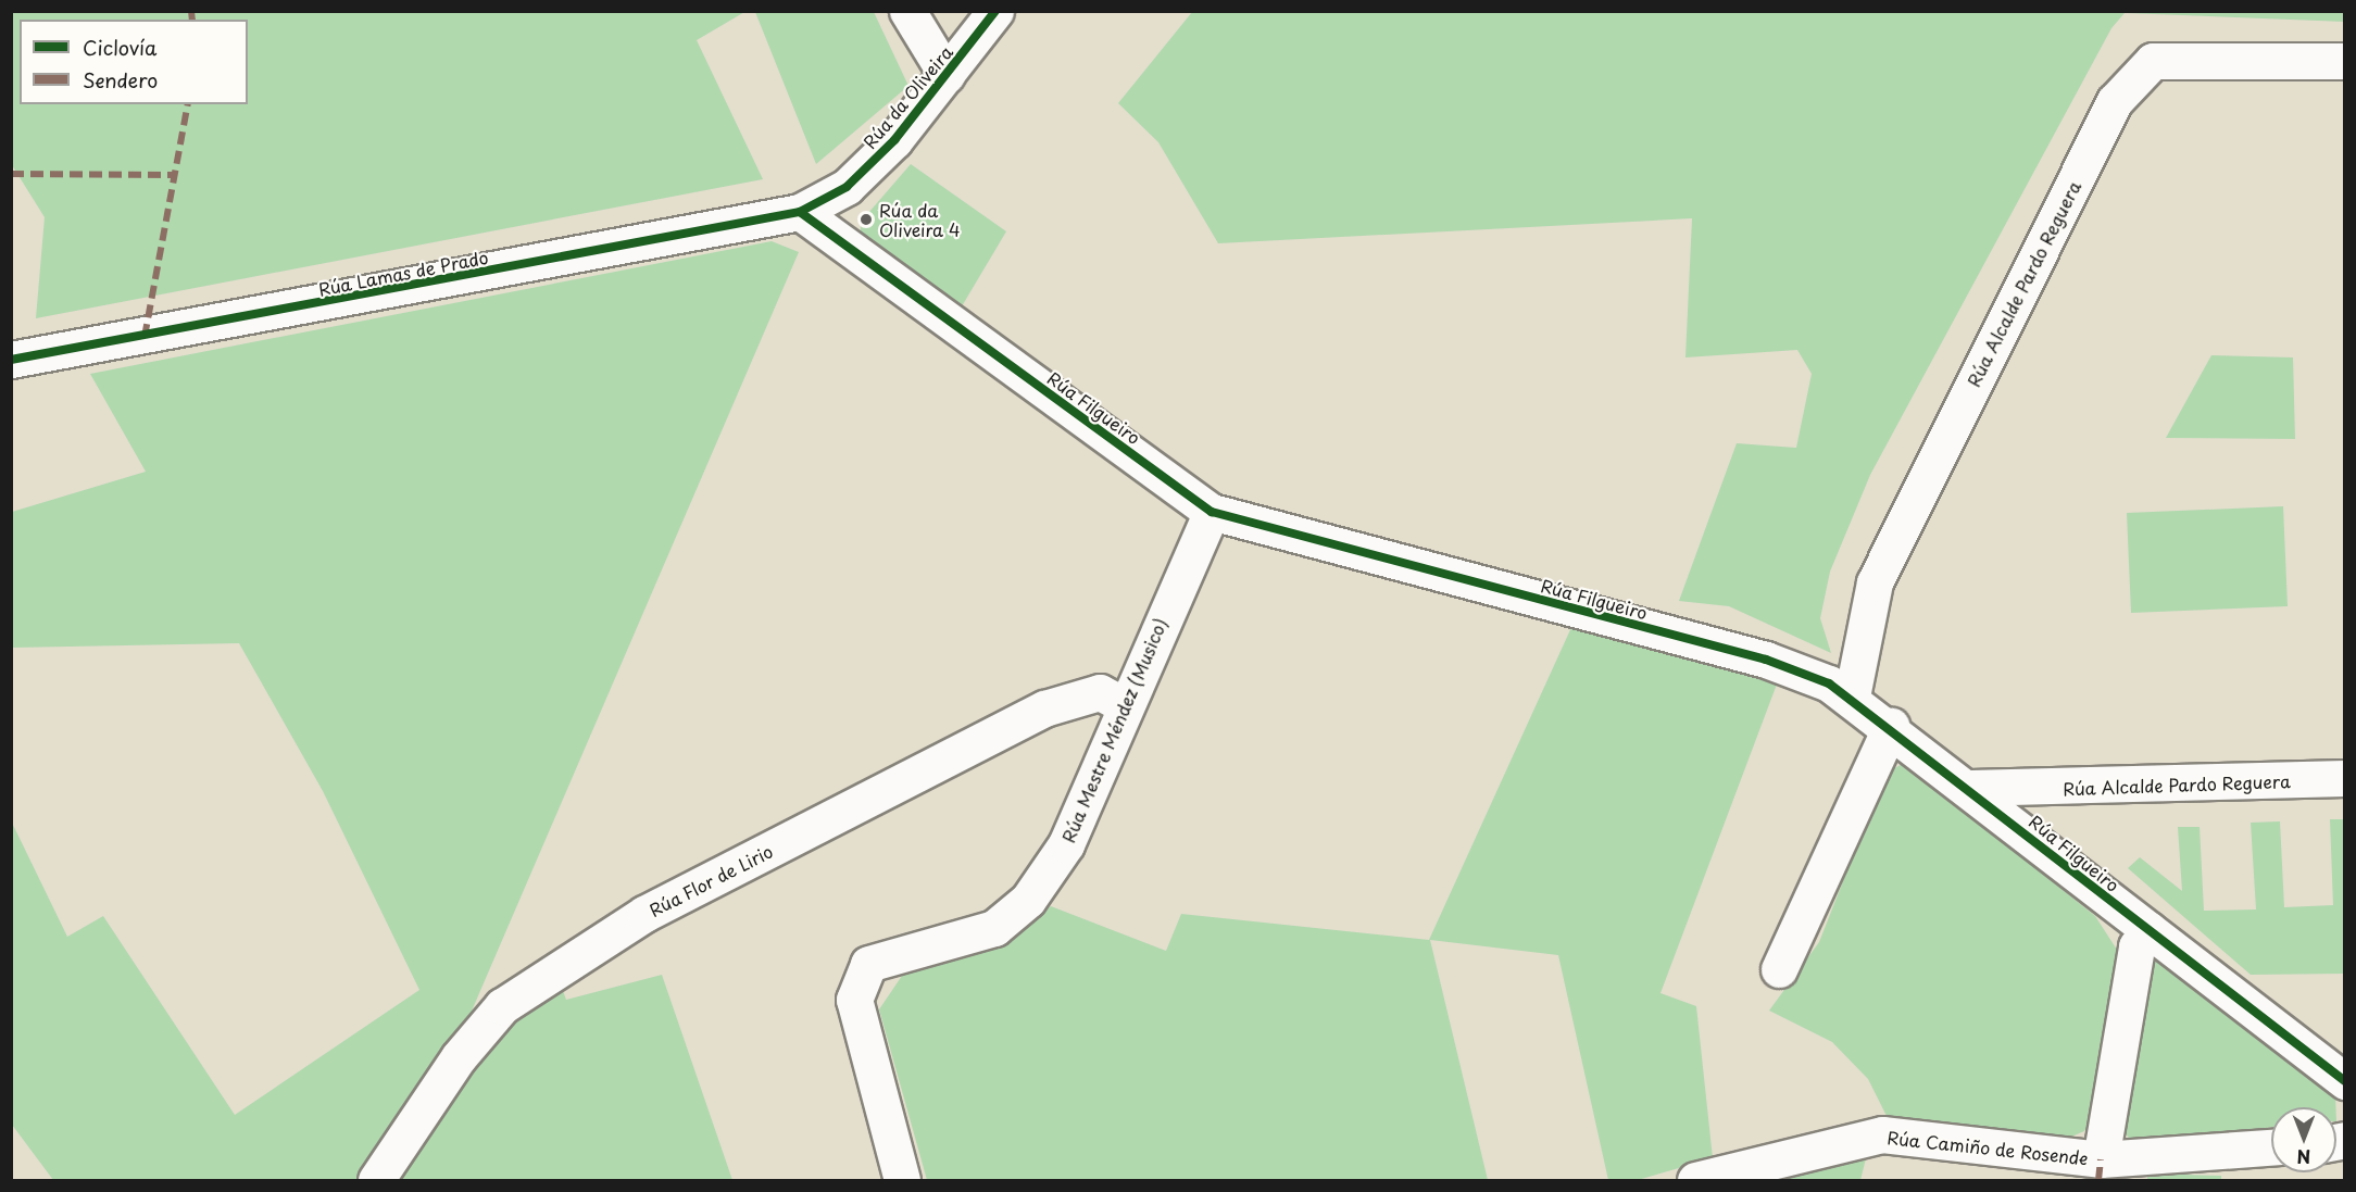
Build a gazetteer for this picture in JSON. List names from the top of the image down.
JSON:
{
  "streets": {
    "street": [
      "Rúa da Oliveira",
      "Rúa Lamas de Prado",
      "Rúa Alcalde Pardo Reguera",
      "Rúa Filgueiro",
      "Rúa Mestre Méndez (Musico)",
      "Rúa Flor de Lirio",
      "Rúa Camiño de Rosende"
    ]
  },
  "crossings": [
    ["Rúa da Oliveira", "Rúa Lamas de Prado"],
    ["Rúa da Oliveira", "Rúa Filgueiro"],
    ["Rúa Lamas de Prado", "Rúa Filgueiro"],
    ["Rúa Alcalde Pardo Reguera", "Rúa Filgueiro"],
    ["Rúa Filgueiro", "Rúa Mestre Méndez (Musico)"],
    ["Rúa Mestre Méndez (Musico)", "Rúa Flor de Lirio"]
  ],
  "places": ["Rúa da Oliveira 4"],
  "legend": ["Ciclovía", "Sendero"],
  "north": "bottom"
}
